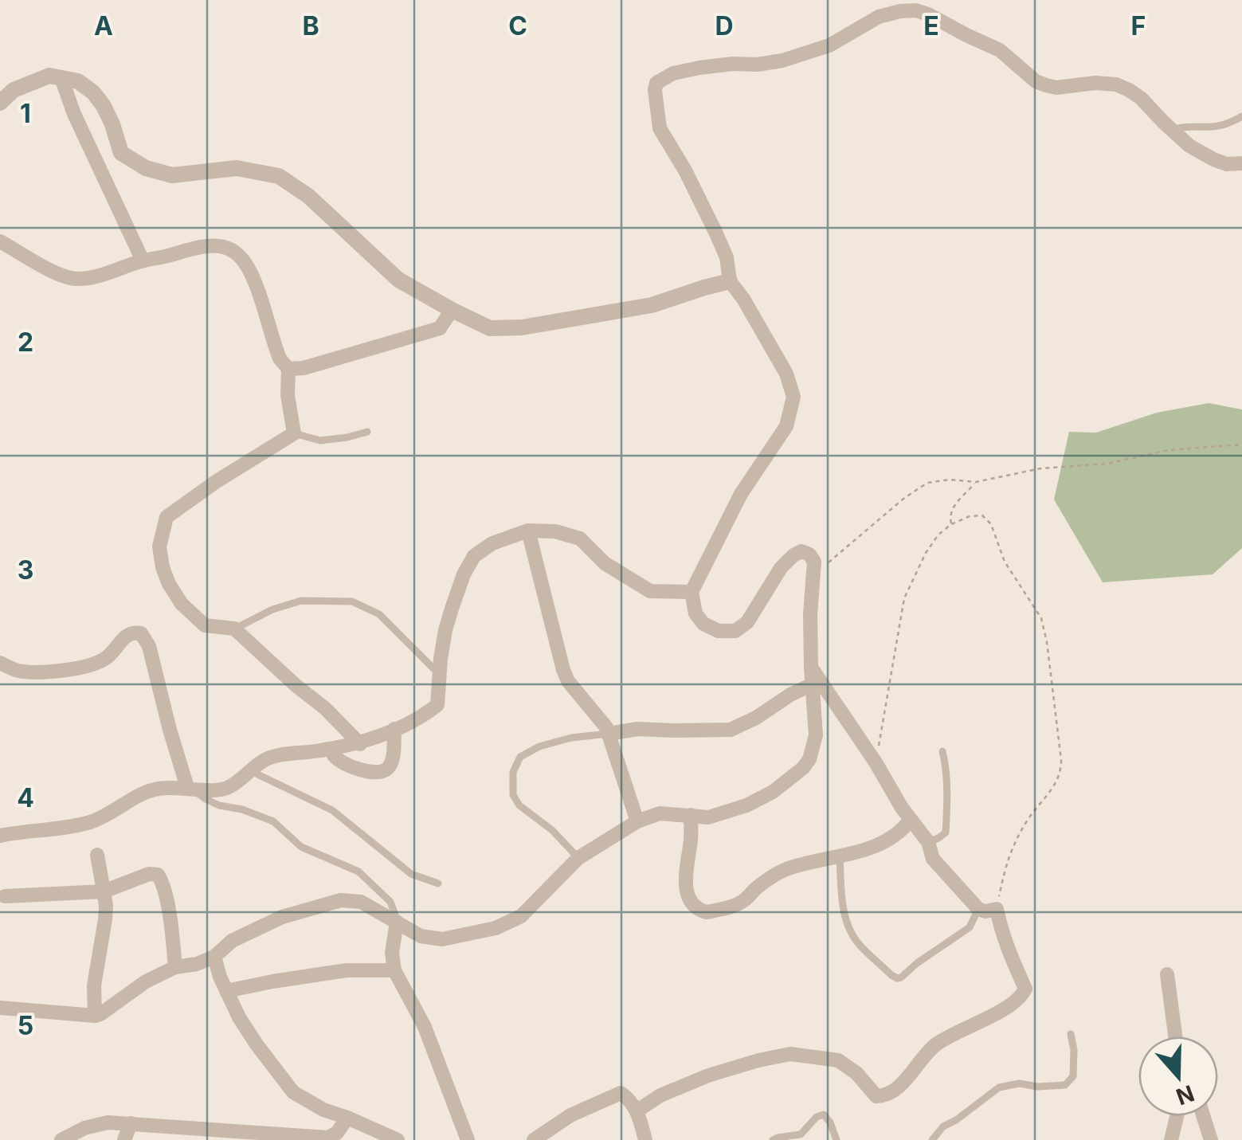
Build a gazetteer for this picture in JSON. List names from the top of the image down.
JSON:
{
  "north": "bottom",
  "grid": {
    "columns": [
      "A",
      "B",
      "C",
      "D",
      "E",
      "F"
    ],
    "rows": [
      "1",
      "2",
      "3",
      "4",
      "5"
    ]
  }
}
